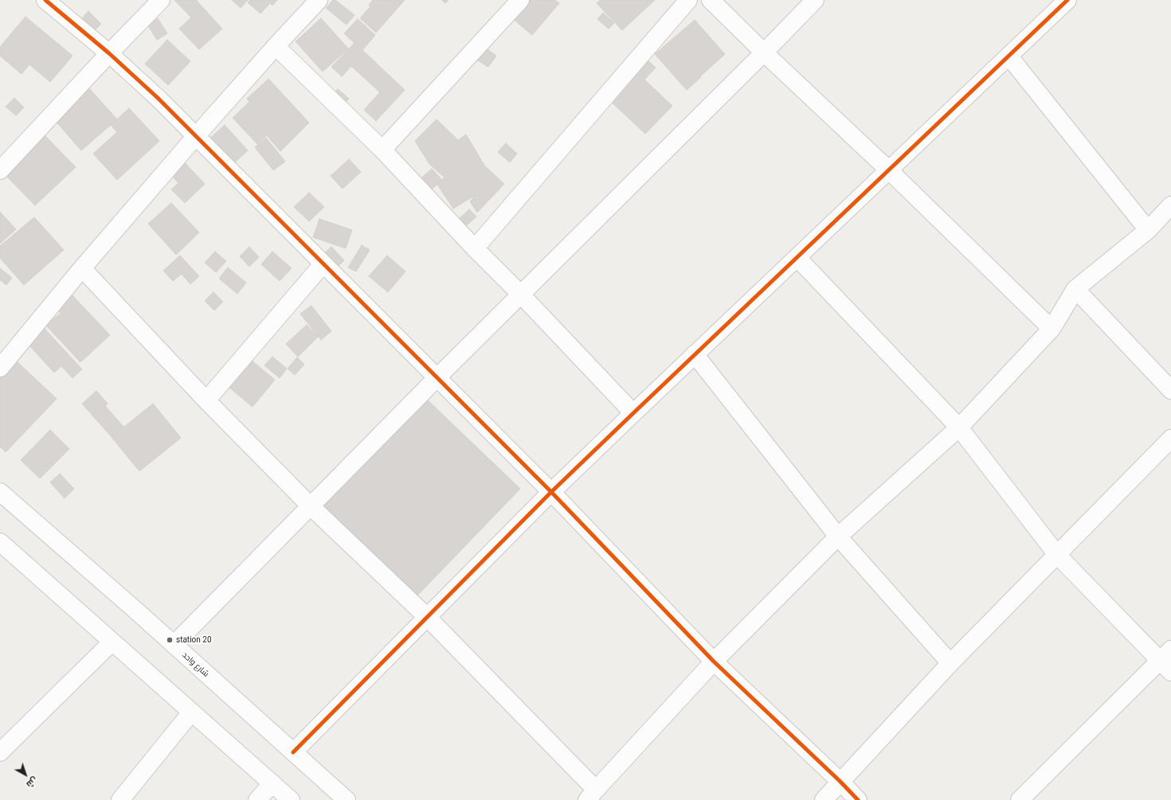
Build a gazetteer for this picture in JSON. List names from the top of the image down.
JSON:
{
  "streets": {
    "street": ["شارع واحد"]
  },
  "places": ["station 20"],
  "north": "bottom right"
}
